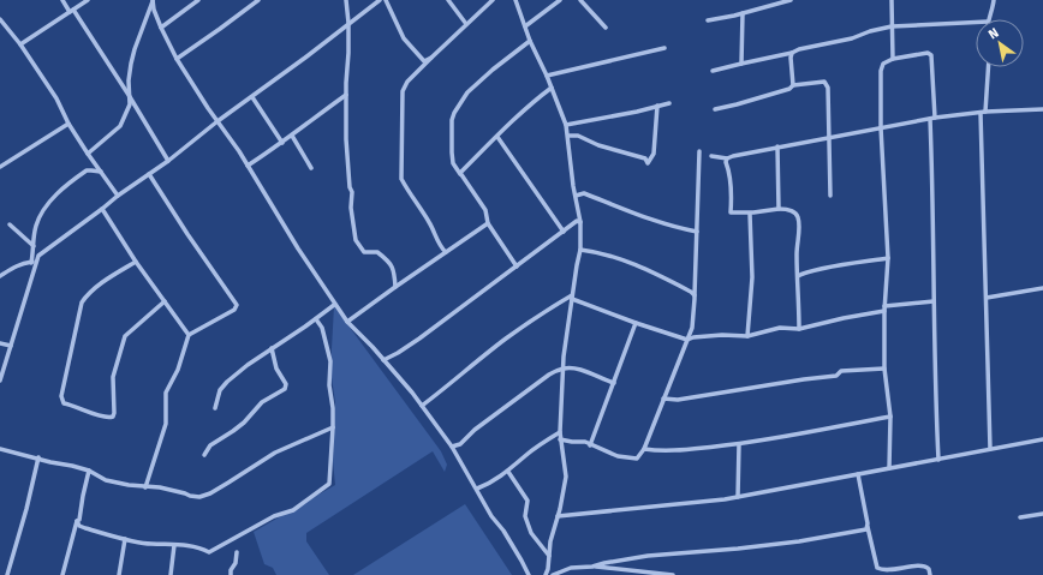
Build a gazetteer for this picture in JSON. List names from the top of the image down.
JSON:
{
  "north": "top left"
}
